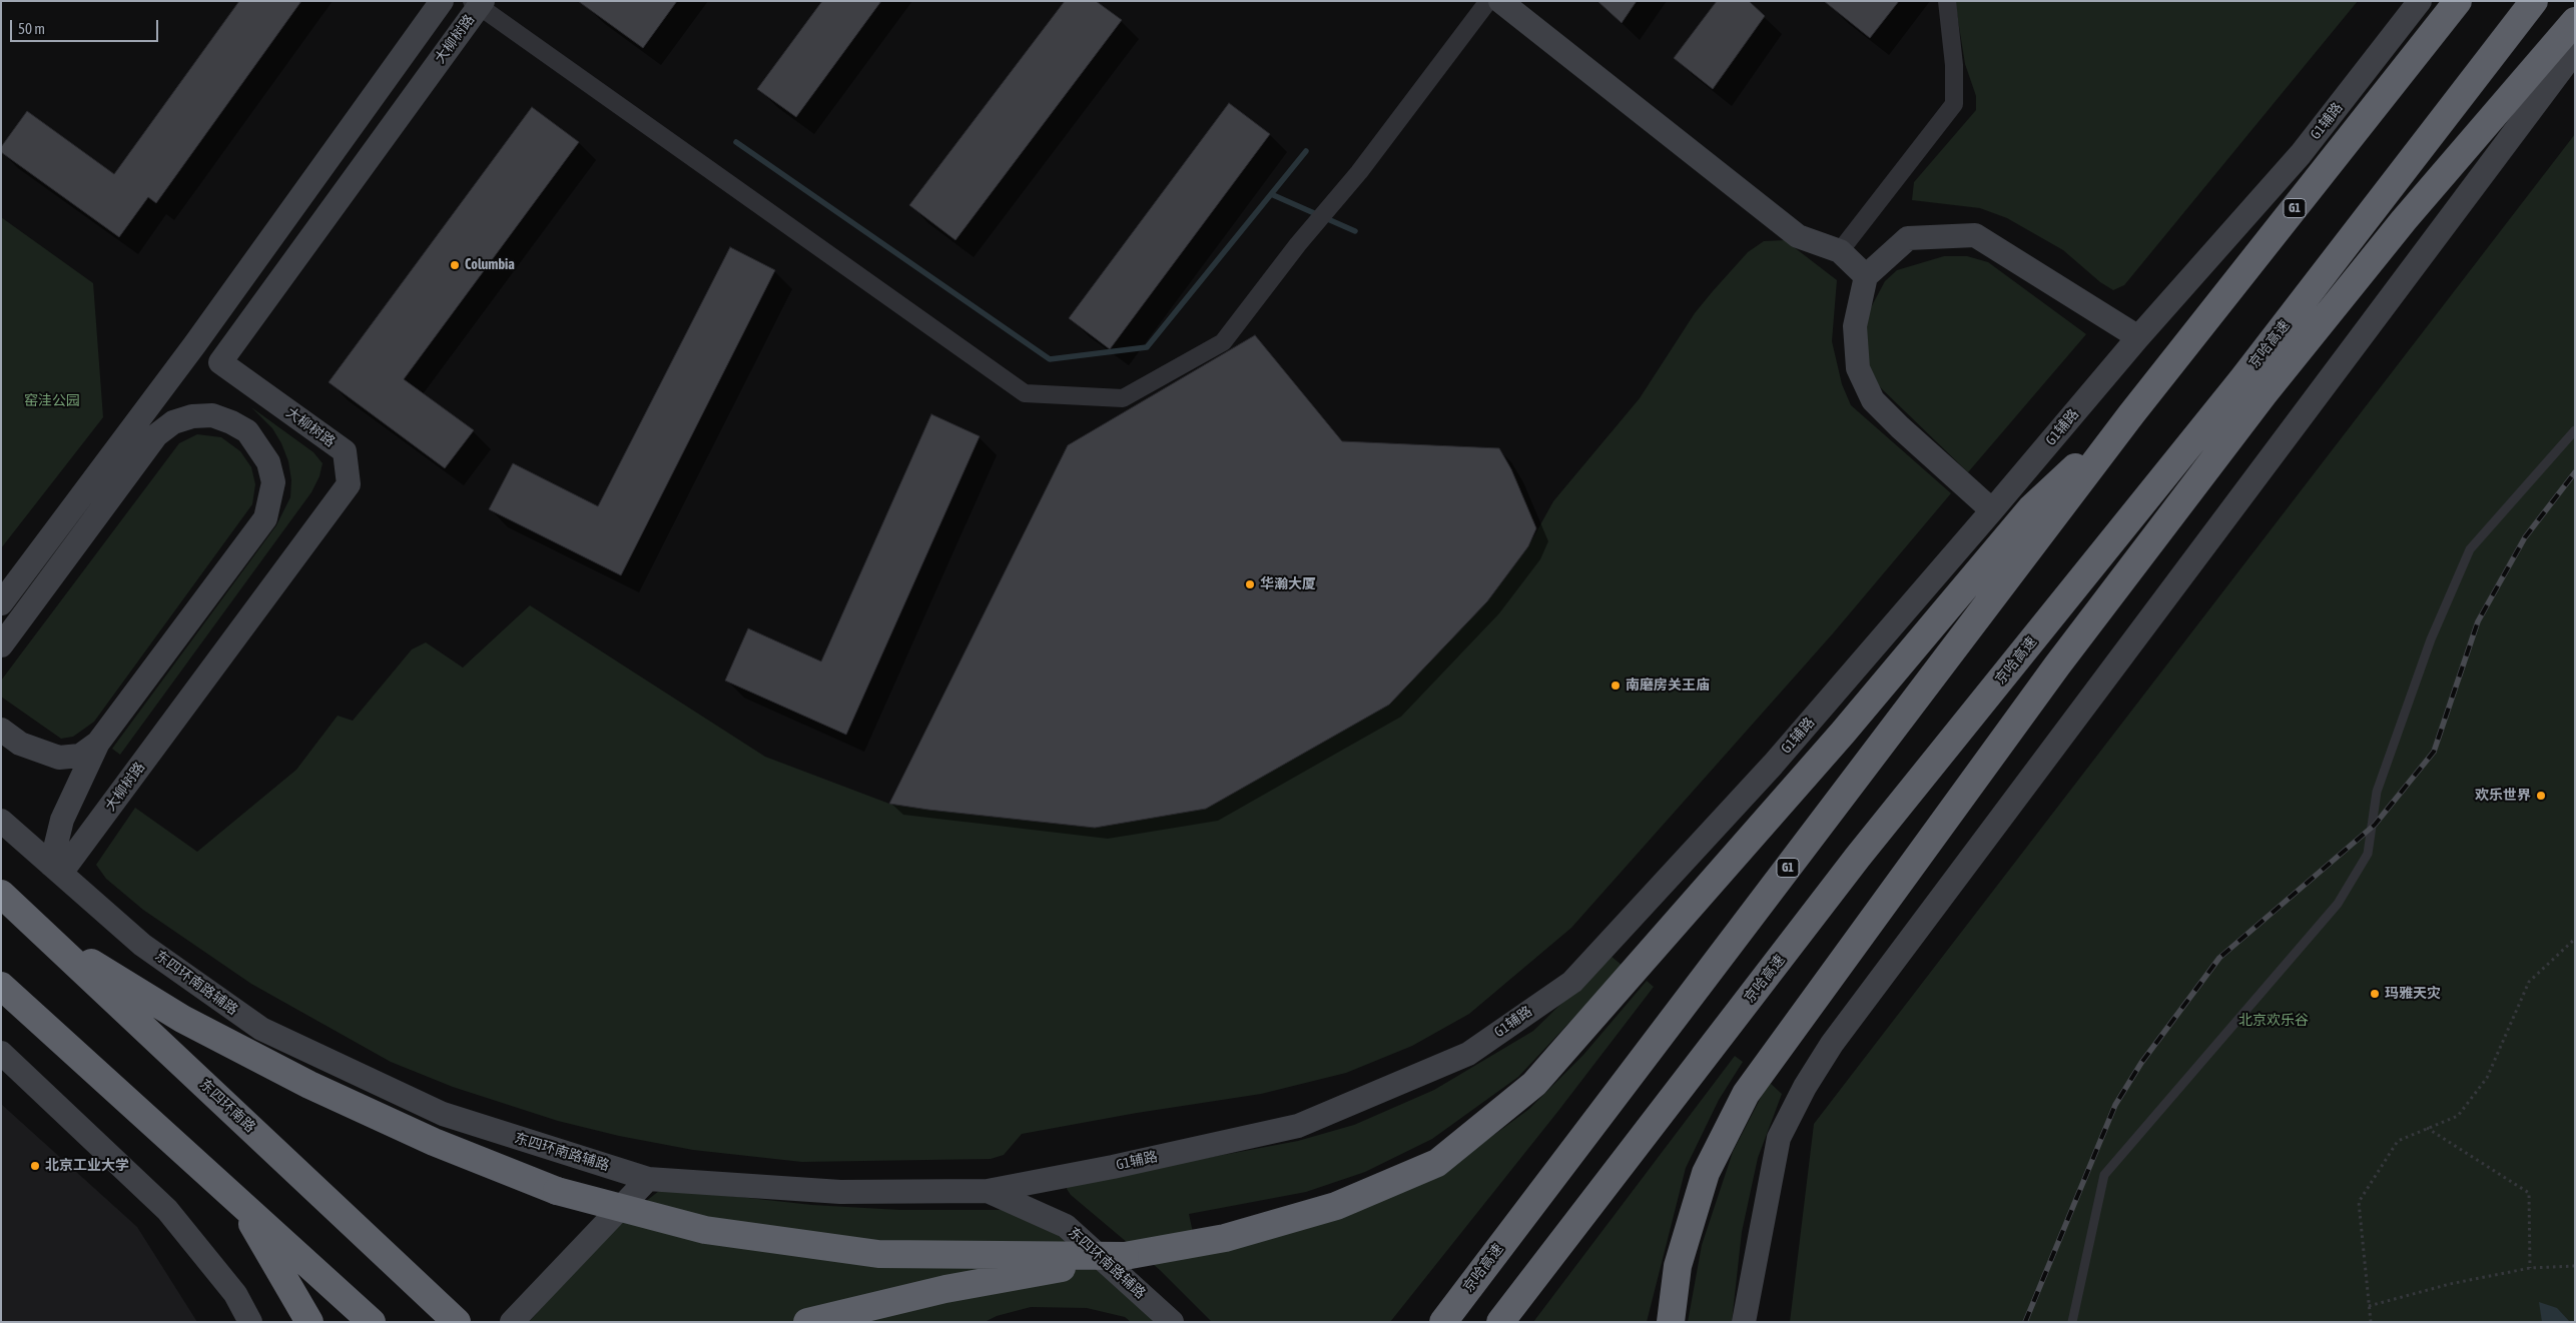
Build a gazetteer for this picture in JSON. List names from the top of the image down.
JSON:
{
  "streets": {
    "highway": ["G1", "京哈高速", "东四环南路"],
    "street": ["大柳树路", "G1辅路", "东四环南路辅路"]
  },
  "crossings": [
    ["大柳树路", "东四环南路辅路"],
    ["G1辅路", "东四环南路辅路"]
  ],
  "parks": ["窑洼公园", "北京欢乐谷"],
  "places": [
    "Columbia",
    "华瀚大厦",
    "南磨房关王庙",
    "欢乐世界",
    "玛雅天灾",
    "北京工业大学"
  ],
  "scale_bar": "50 m"
}
